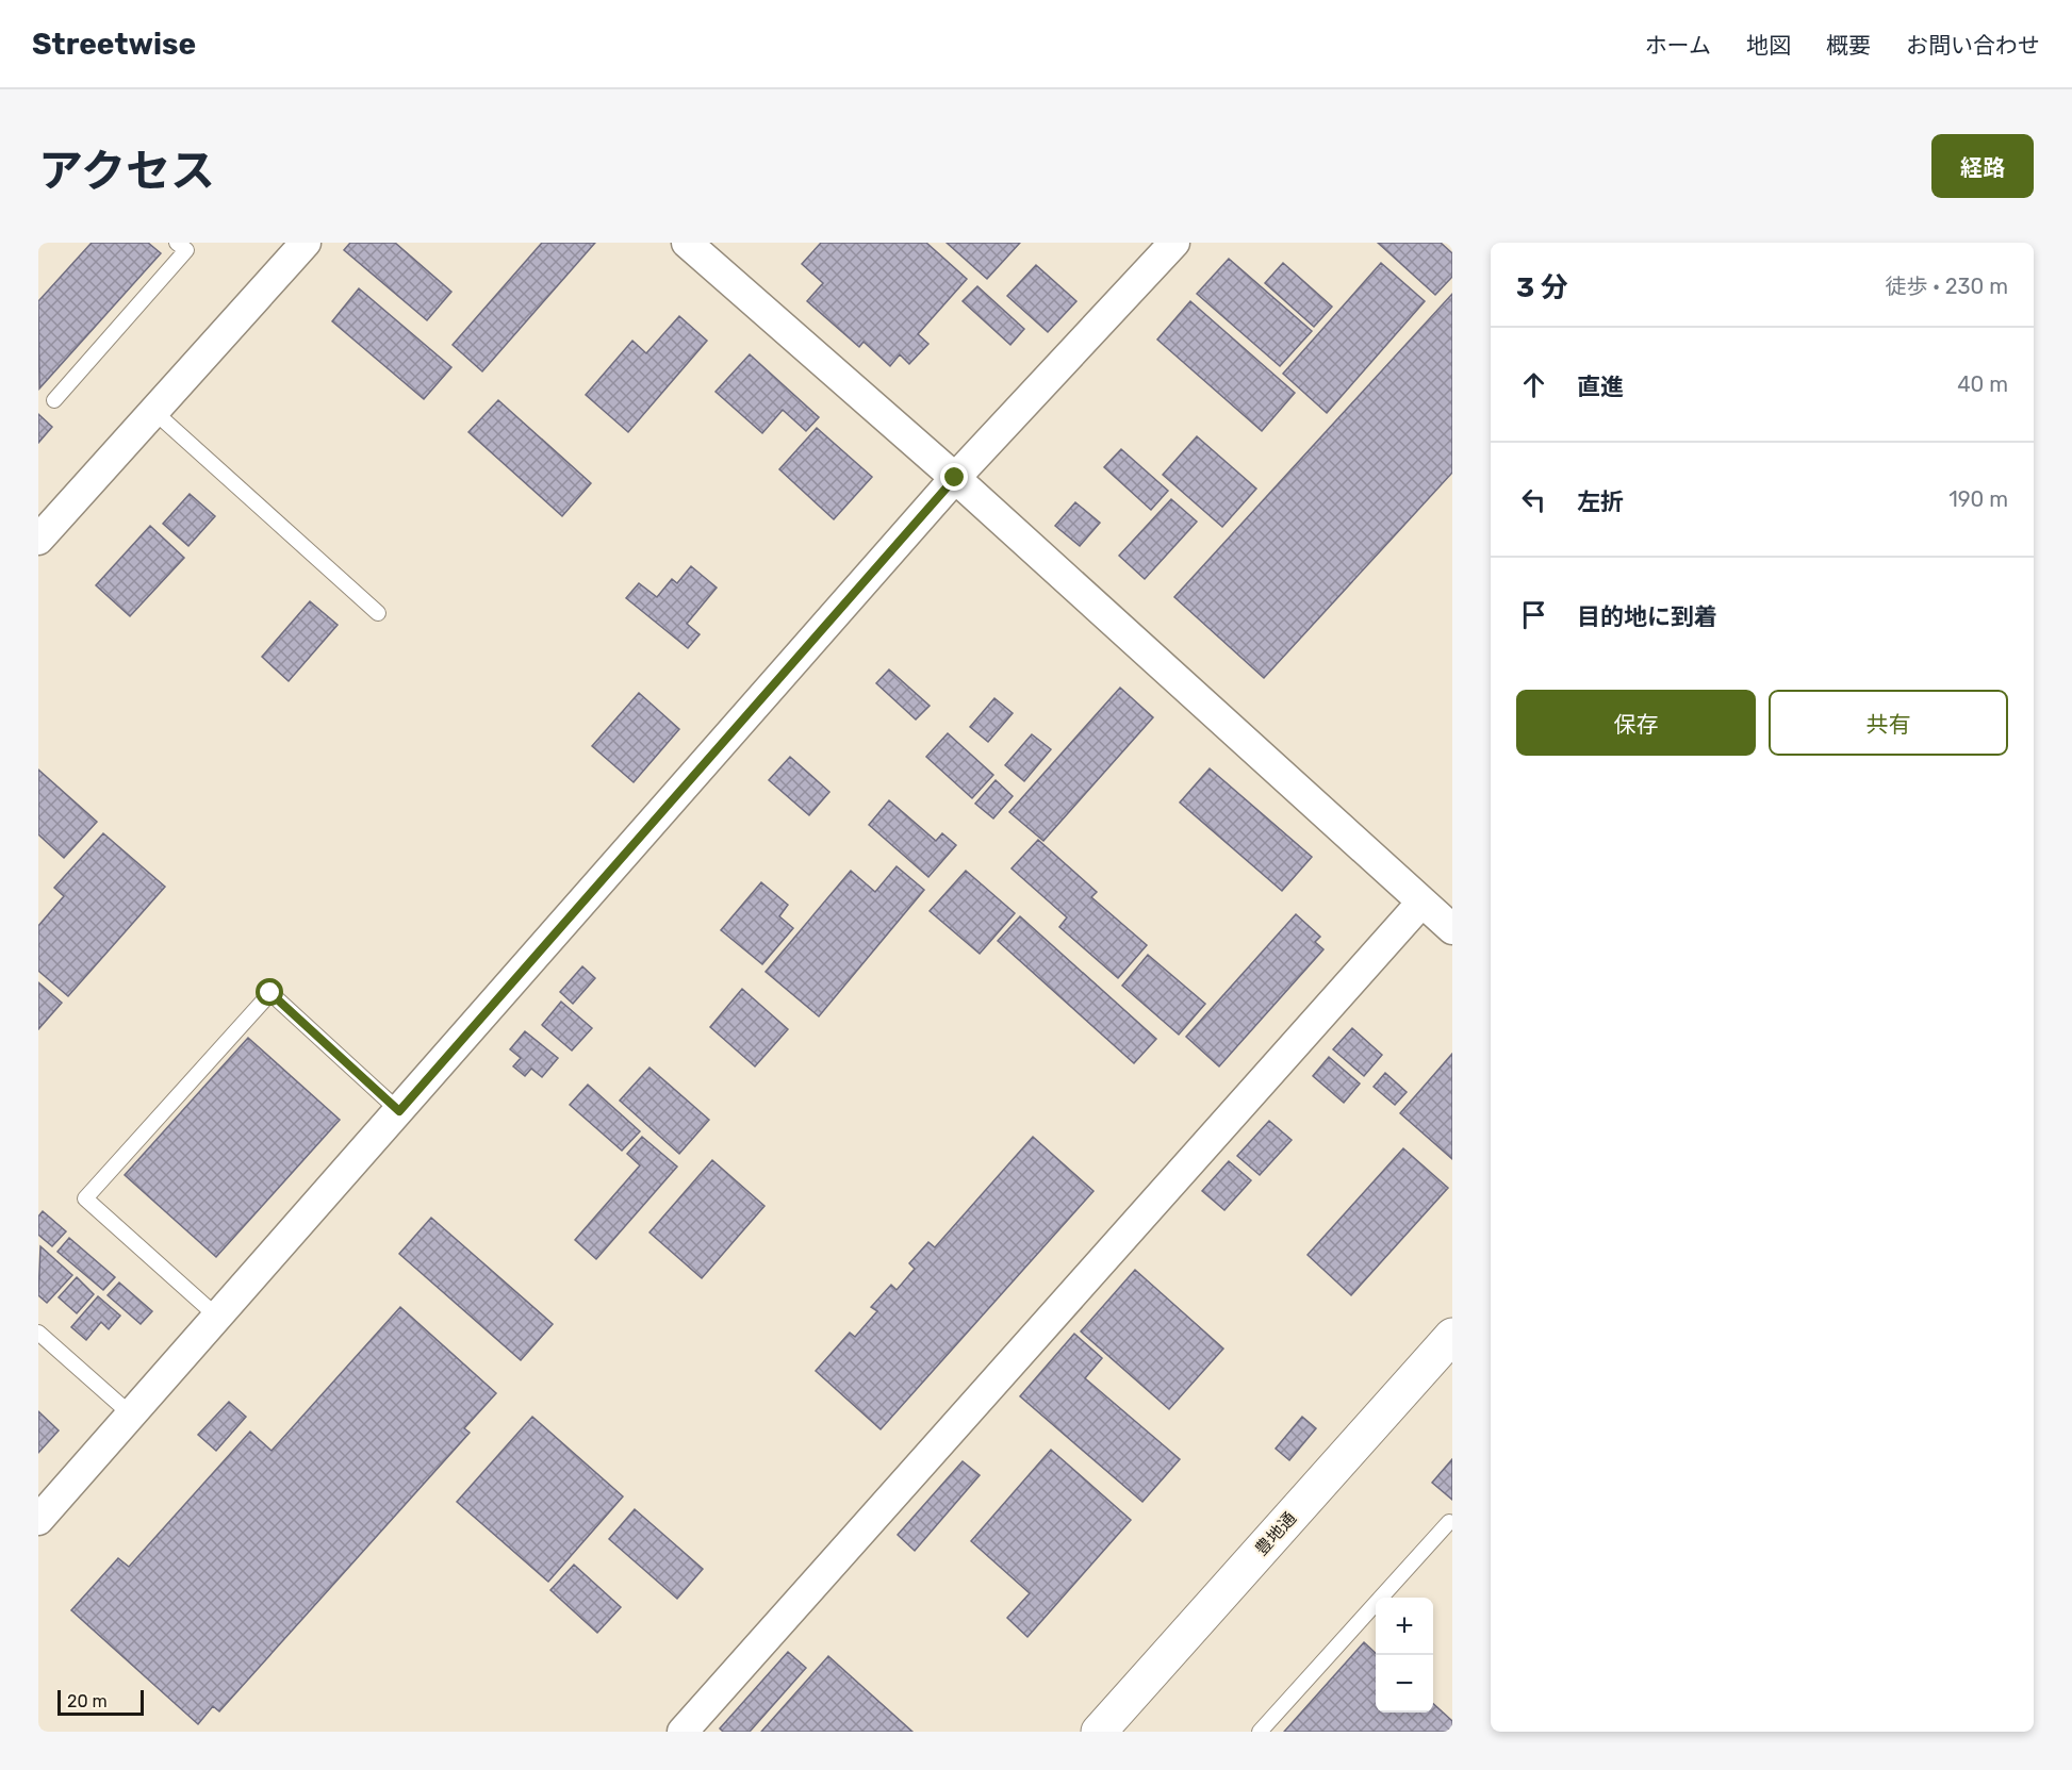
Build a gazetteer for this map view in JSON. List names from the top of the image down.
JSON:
{
  "streets": {
    "main road": ["豊地通"]
  },
  "scale_bar": "20 m",
  "page": {
    "header": "Streetwise",
    "nav": [
      "ホーム",
      "地図",
      "概要",
      "お問い合わせ"
    ],
    "title": "アクセス",
    "buttons": [
      "経路",
      ["保存", "共有"]
    ],
    "heading": ["3 分", "徒歩 · 230 m"],
    "list": [
      ["直進", "40 m"],
      ["左折", "190 m"],
      "目的地に到着"
    ],
    "map_buttons": ["+", "−"],
    "scale": "20 m"
  }
}
